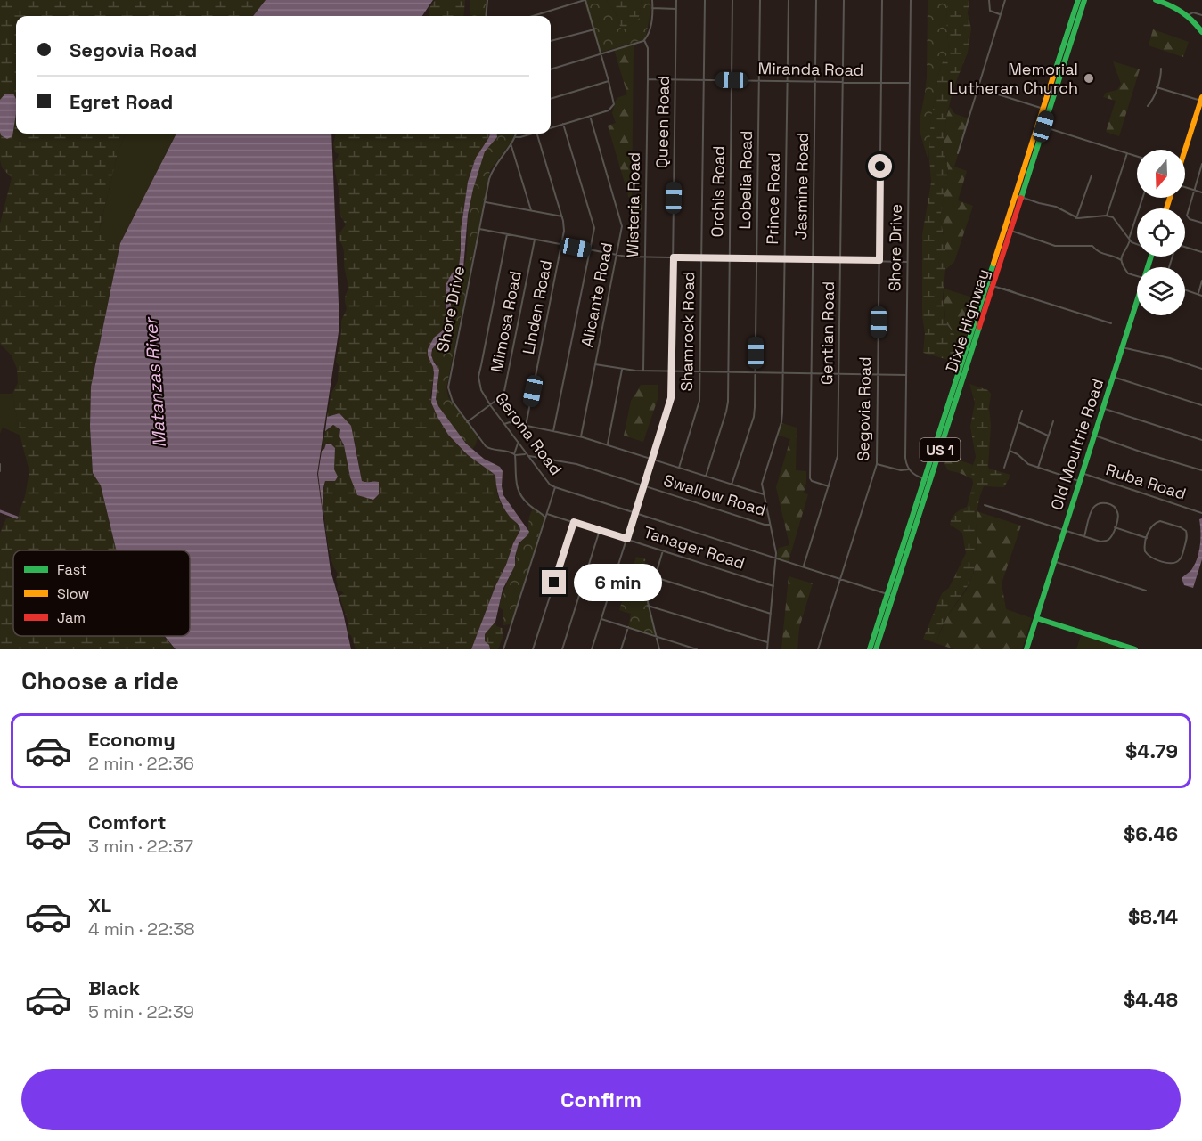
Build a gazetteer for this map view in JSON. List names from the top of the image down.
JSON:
{
  "streets": {
    "main road": ["Dixie Highway", "Old Moultrie Road", "US 1"],
    "street": [
      "Miranda Road",
      "Queen Road",
      "Lobelia Road",
      "Jasmine Road",
      "Orchis Road",
      "Prince Road",
      "Wisteria Road",
      "Shore Drive",
      "Alicante Road",
      "Linden Road",
      "Mimosa Road",
      "Shamrock Road",
      "Gentian Road",
      "Segovia Road",
      "Gerona Road",
      "Ruba Road",
      "Swallow Road",
      "Tanager Road"
    ]
  },
  "crossings": [
    ["Miranda Road", "Queen Road"],
    ["Miranda Road", "Lobelia Road"],
    ["Miranda Road", "Jasmine Road"],
    ["Miranda Road", "Orchis Road"],
    ["Miranda Road", "Prince Road"],
    ["Miranda Road", "Wisteria Road"],
    ["Miranda Road", "Shore Drive"],
    ["Miranda Road", "Shamrock Road"],
    ["Miranda Road", "Gentian Road"],
    ["Miranda Road", "Segovia Road"],
    ["Queen Road", "Alicante Road"],
    ["Queen Road", "Gerona Road"],
    ["Queen Road", "Swallow Road"],
    ["Queen Road", "Tanager Road"],
    ["Lobelia Road", "Alicante Road"],
    ["Jasmine Road", "Alicante Road"],
    ["Jasmine Road", "Gentian Road"],
    ["Orchis Road", "Alicante Road"],
    ["Prince Road", "Alicante Road"],
    ["Prince Road", "Gerona Road"],
    ["Prince Road", "Swallow Road"],
    ["Prince Road", "Tanager Road"],
    ["Wisteria Road", "Alicante Road"],
    ["Shore Drive", "Alicante Road"],
    ["Shore Drive", "Mimosa Road"],
    ["Shore Drive", "Gerona Road"],
    ["Alicante Road", "Shamrock Road"],
    ["Alicante Road", "Gentian Road"],
    ["Alicante Road", "Segovia Road"],
    ["Dixie Highway", "Gerona Road"],
    ["Dixie Highway", "US 1"],
    ["Mimosa Road", "Gerona Road"],
    ["Gentian Road", "Gerona Road"],
    ["Segovia Road", "Gerona Road"],
    ["Gerona Road", "US 1"],
    ["Gerona Road", "Swallow Road"],
    ["Old Moultrie Road", "Ruba Road"]
  ],
  "water": ["Matanzas River"],
  "places": ["Memorial Lutheran Church"],
  "legend": ["Fast", "Slow", "Jam"],
  "north": "bottom",
  "page": {
    "banner": ["Segovia Road", "Egret Road"],
    "bubble": "6 min",
    "heading": "Choose a ride",
    "list": [
      {
        "name": "Economy",
        "note": "2 min · 22:36",
        "value": "$4.79"
      },
      {
        "name": "Comfort",
        "note": "3 min · 22:37",
        "value": "$6.46"
      },
      {
        "name": "XL",
        "note": "4 min · 22:38",
        "value": "$8.14"
      },
      {
        "name": "Black",
        "note": "5 min · 22:39",
        "value": "$4.48"
      }
    ],
    "buttons": "Confirm"
  }
}
